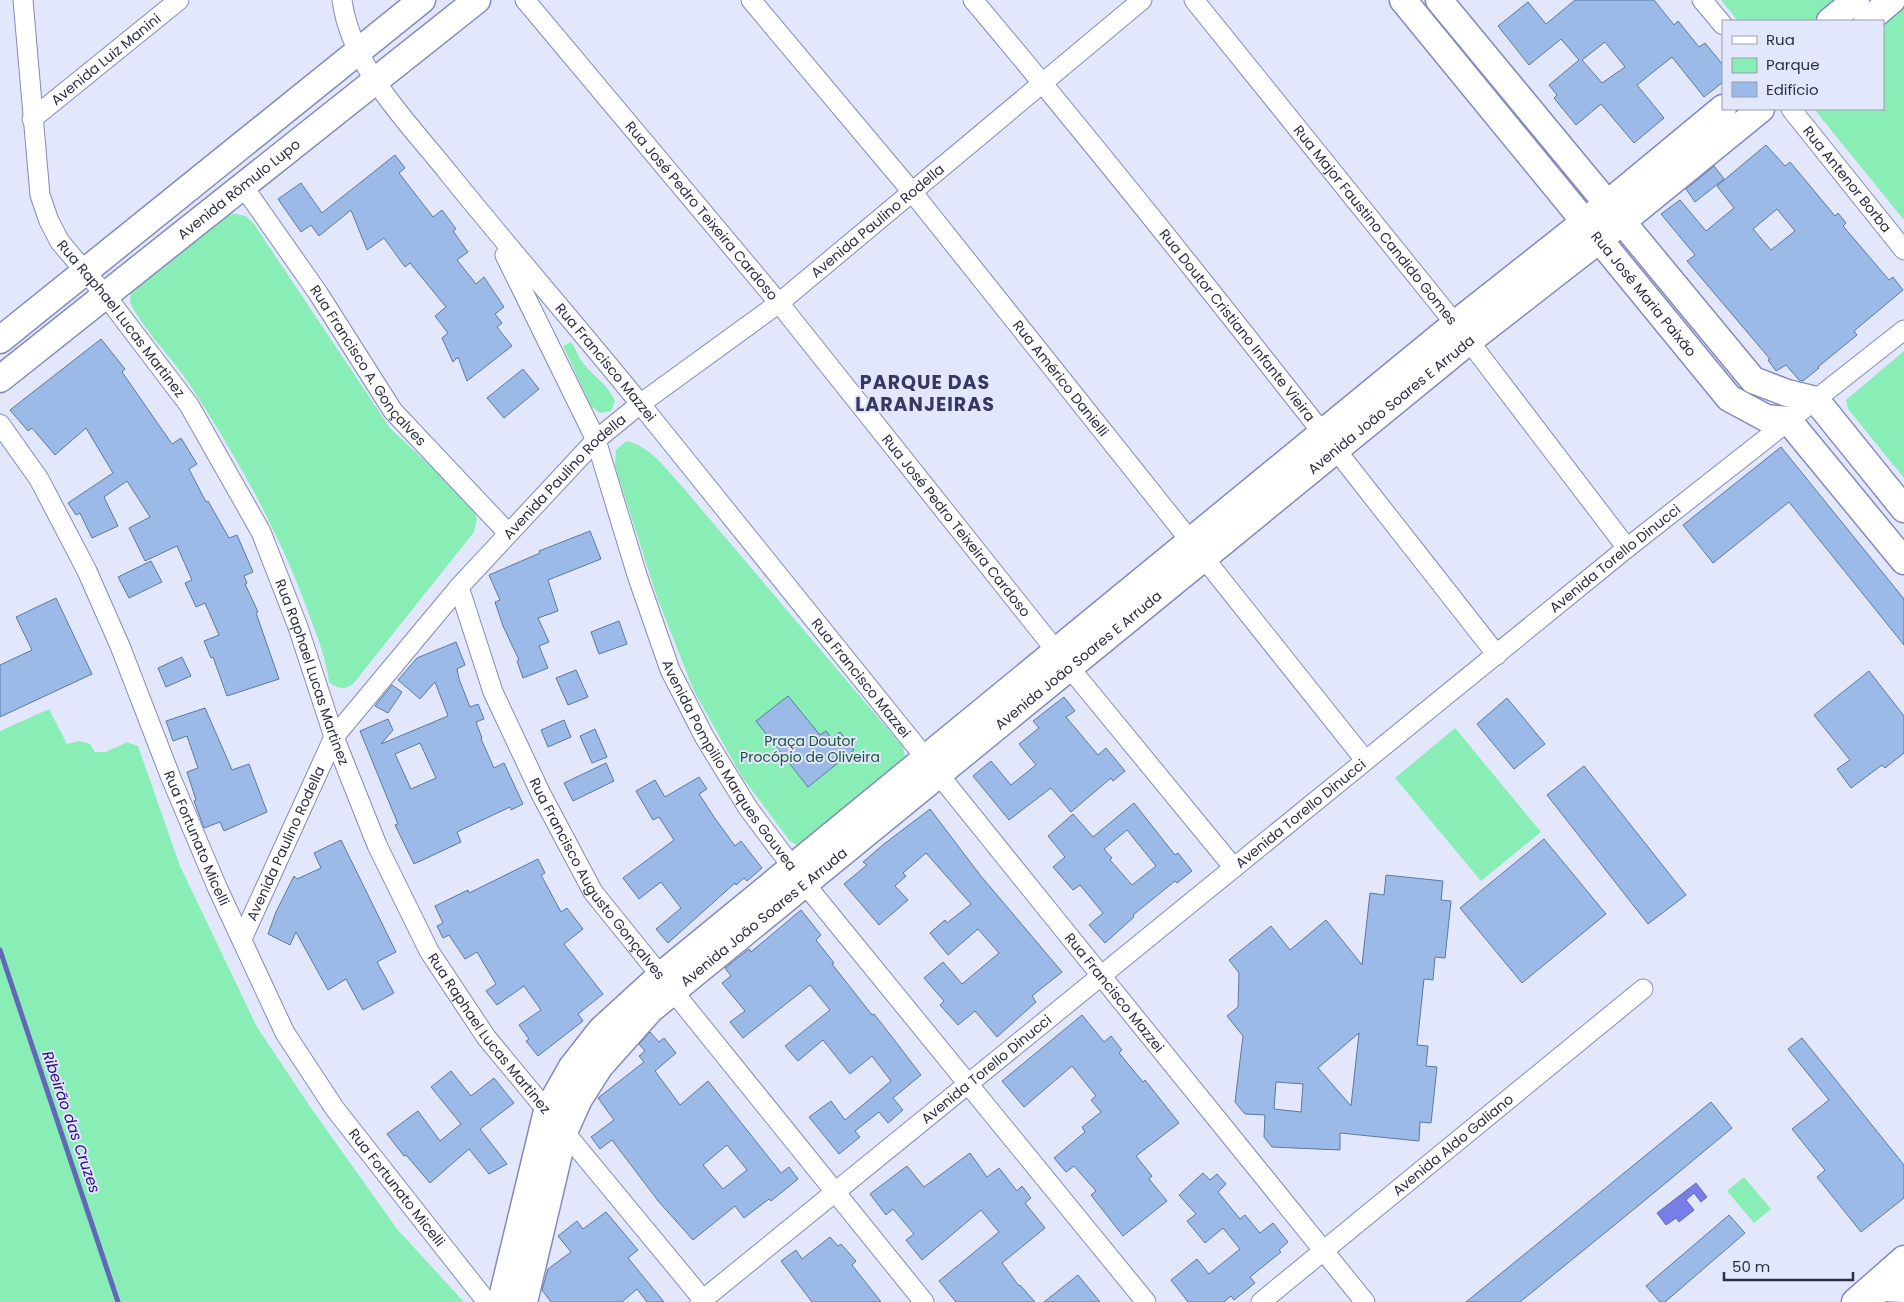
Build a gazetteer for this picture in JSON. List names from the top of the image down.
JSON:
{
  "streets": {
    "street": [
      "Avenida Luiz Manini",
      "Rua Antenor Borba",
      "Avenida Rômulo Lupo",
      "Rua José Pedro Teixeira Cardoso",
      "Avenida Paulino Rodella",
      "Rua Major Faustino Candido Gomes",
      "Rua José Maria Paixão",
      "Rua Raphael Lucas Martinez",
      "Rua Doutor Cristiano Infante Vieira",
      "Rua Francisco Mazzei",
      "Rua Francisco A. Gonçalves",
      "Rua Américo Danielli",
      "Avenida João Soares E Arruda",
      "Avenida Torello Dinucci",
      "Avenida Pompilio Marques Gouvea",
      "Rua Fortunato Micelli",
      "Rua Francisco Augusto Gonçalves",
      "Avenida Aldo Galiano"
    ]
  },
  "crossings": [
    ["Avenida Luiz Manini", "Rua Raphael Lucas Martinez"],
    ["Avenida Rômulo Lupo", "Rua Raphael Lucas Martinez"],
    ["Avenida Rômulo Lupo", "Rua Francisco Mazzei"],
    ["Avenida Rômulo Lupo", "Rua Francisco A. Gonçalves"],
    ["Rua José Pedro Teixeira Cardoso", "Avenida Paulino Rodella"],
    ["Rua José Pedro Teixeira Cardoso", "Avenida João Soares E Arruda"],
    ["Rua José Pedro Teixeira Cardoso", "Avenida Torello Dinucci"],
    ["Avenida Paulino Rodella", "Rua Raphael Lucas Martinez"],
    ["Avenida Paulino Rodella", "Rua Doutor Cristiano Infante Vieira"],
    ["Avenida Paulino Rodella", "Rua Francisco Mazzei"],
    ["Avenida Paulino Rodella", "Rua Francisco A. Gonçalves"],
    ["Avenida Paulino Rodella", "Rua Américo Danielli"],
    ["Avenida Paulino Rodella", "Avenida Pompilio Marques Gouvea"],
    ["Avenida Paulino Rodella", "Rua Fortunato Micelli"],
    ["Avenida Paulino Rodella", "Rua Francisco Augusto Gonçalves"],
    ["Rua Major Faustino Candido Gomes", "Avenida João Soares E Arruda"],
    ["Rua Major Faustino Candido Gomes", "Avenida Torello Dinucci"],
    ["Rua José Maria Paixão", "Avenida João Soares E Arruda"],
    ["Rua José Maria Paixão", "Avenida Torello Dinucci"],
    ["Rua Raphael Lucas Martinez", "Avenida João Soares E Arruda"],
    ["Rua Raphael Lucas Martinez", "Avenida Torello Dinucci"],
    ["Rua Doutor Cristiano Infante Vieira", "Avenida João Soares E Arruda"],
    ["Rua Doutor Cristiano Infante Vieira", "Avenida Torello Dinucci"],
    ["Rua Francisco Mazzei", "Avenida João Soares E Arruda"],
    ["Rua Francisco Mazzei", "Avenida Torello Dinucci"],
    ["Rua Francisco Mazzei", "Avenida Pompilio Marques Gouvea"],
    ["Rua Francisco Mazzei", "Avenida Aldo Galiano"],
    ["Rua Américo Danielli", "Avenida João Soares E Arruda"],
    ["Rua Américo Danielli", "Avenida Torello Dinucci"],
    ["Avenida João Soares E Arruda", "Avenida Pompilio Marques Gouvea"],
    ["Avenida João Soares E Arruda", "Rua Francisco Augusto Gonçalves"],
    ["Avenida Torello Dinucci", "Avenida Pompilio Marques Gouvea"],
    ["Avenida Torello Dinucci", "Rua Francisco Augusto Gonçalves"]
  ],
  "districts": ["PARQUE DAS LARANJEIRAS"],
  "water": ["Ribeirão das Cruzes"],
  "parks": ["Praça Doutor Procópio de Oliveira"],
  "legend": ["Rua", "Parque", "Edifício"],
  "scale_bar": "50 m"
}
